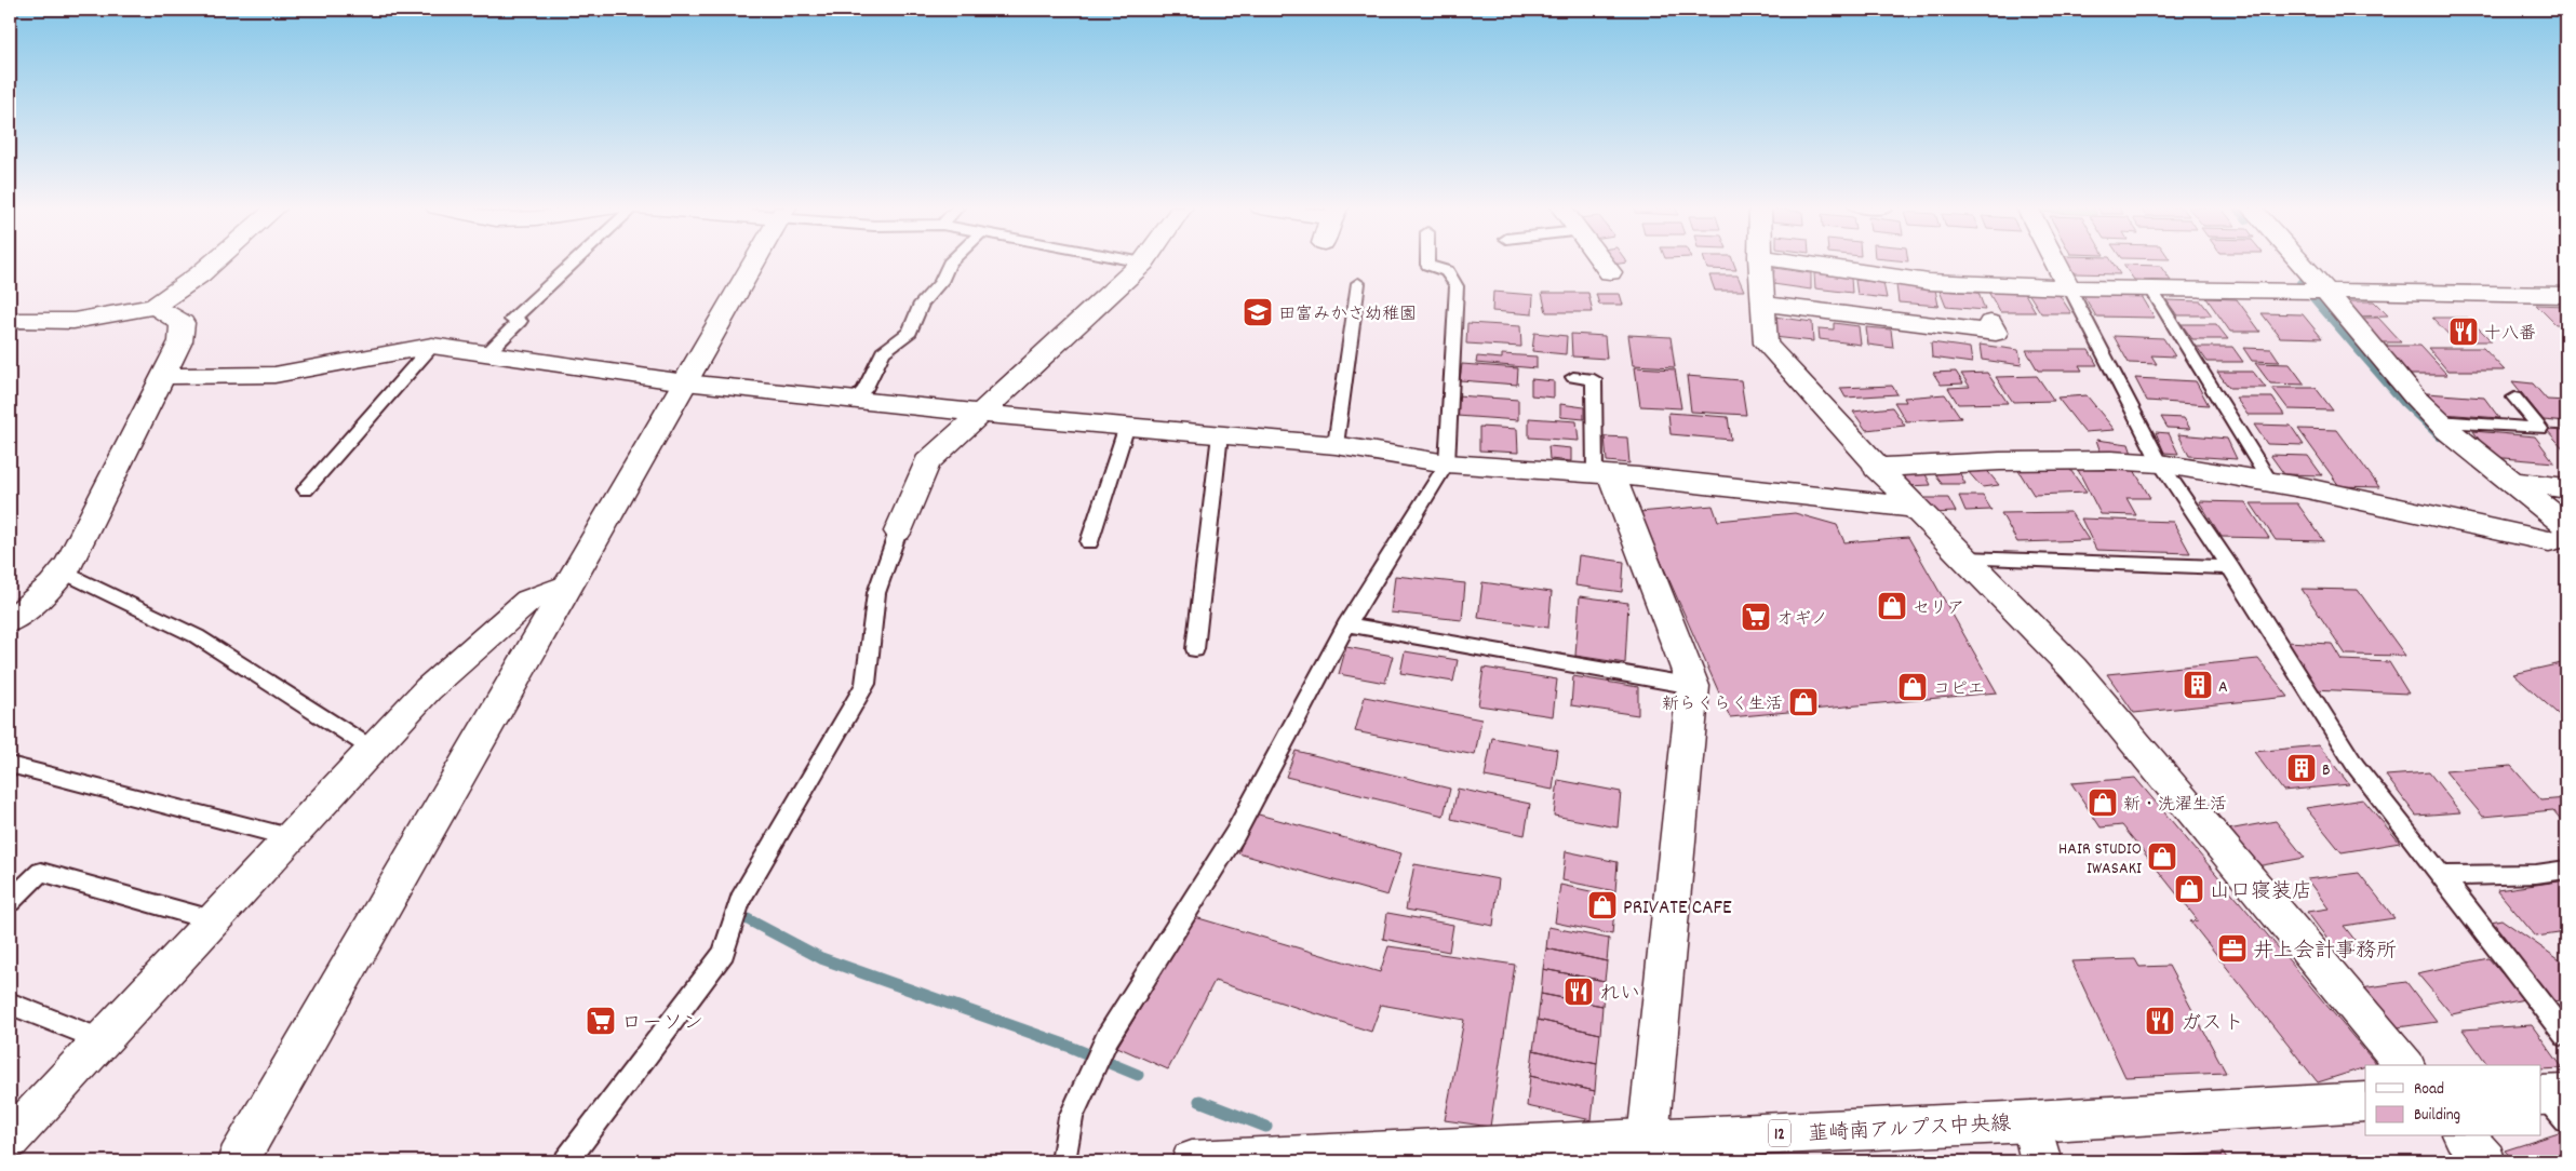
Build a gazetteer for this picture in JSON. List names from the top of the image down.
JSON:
{
  "streets": {
    "street": ["韮崎南アルプス中央線", "12"]
  },
  "places": {
    "school or university": ["田富みかさ幼稚園"],
    "restaurant": ["十八番", "れい", "ガスト"],
    "shop": [
      "セリア",
      "コピエ",
      "新らくらく生活",
      "新・洗濯生活",
      "HAIR STUDIO IWASAKI",
      "山口寝装店",
      "PRIVATE CAFE"
    ],
    "supermarket": ["オギノ", "ローソン"],
    "building": ["A", "B"],
    "office": ["井上会計事務所"]
  },
  "legend": ["Road", "Building"]
}
